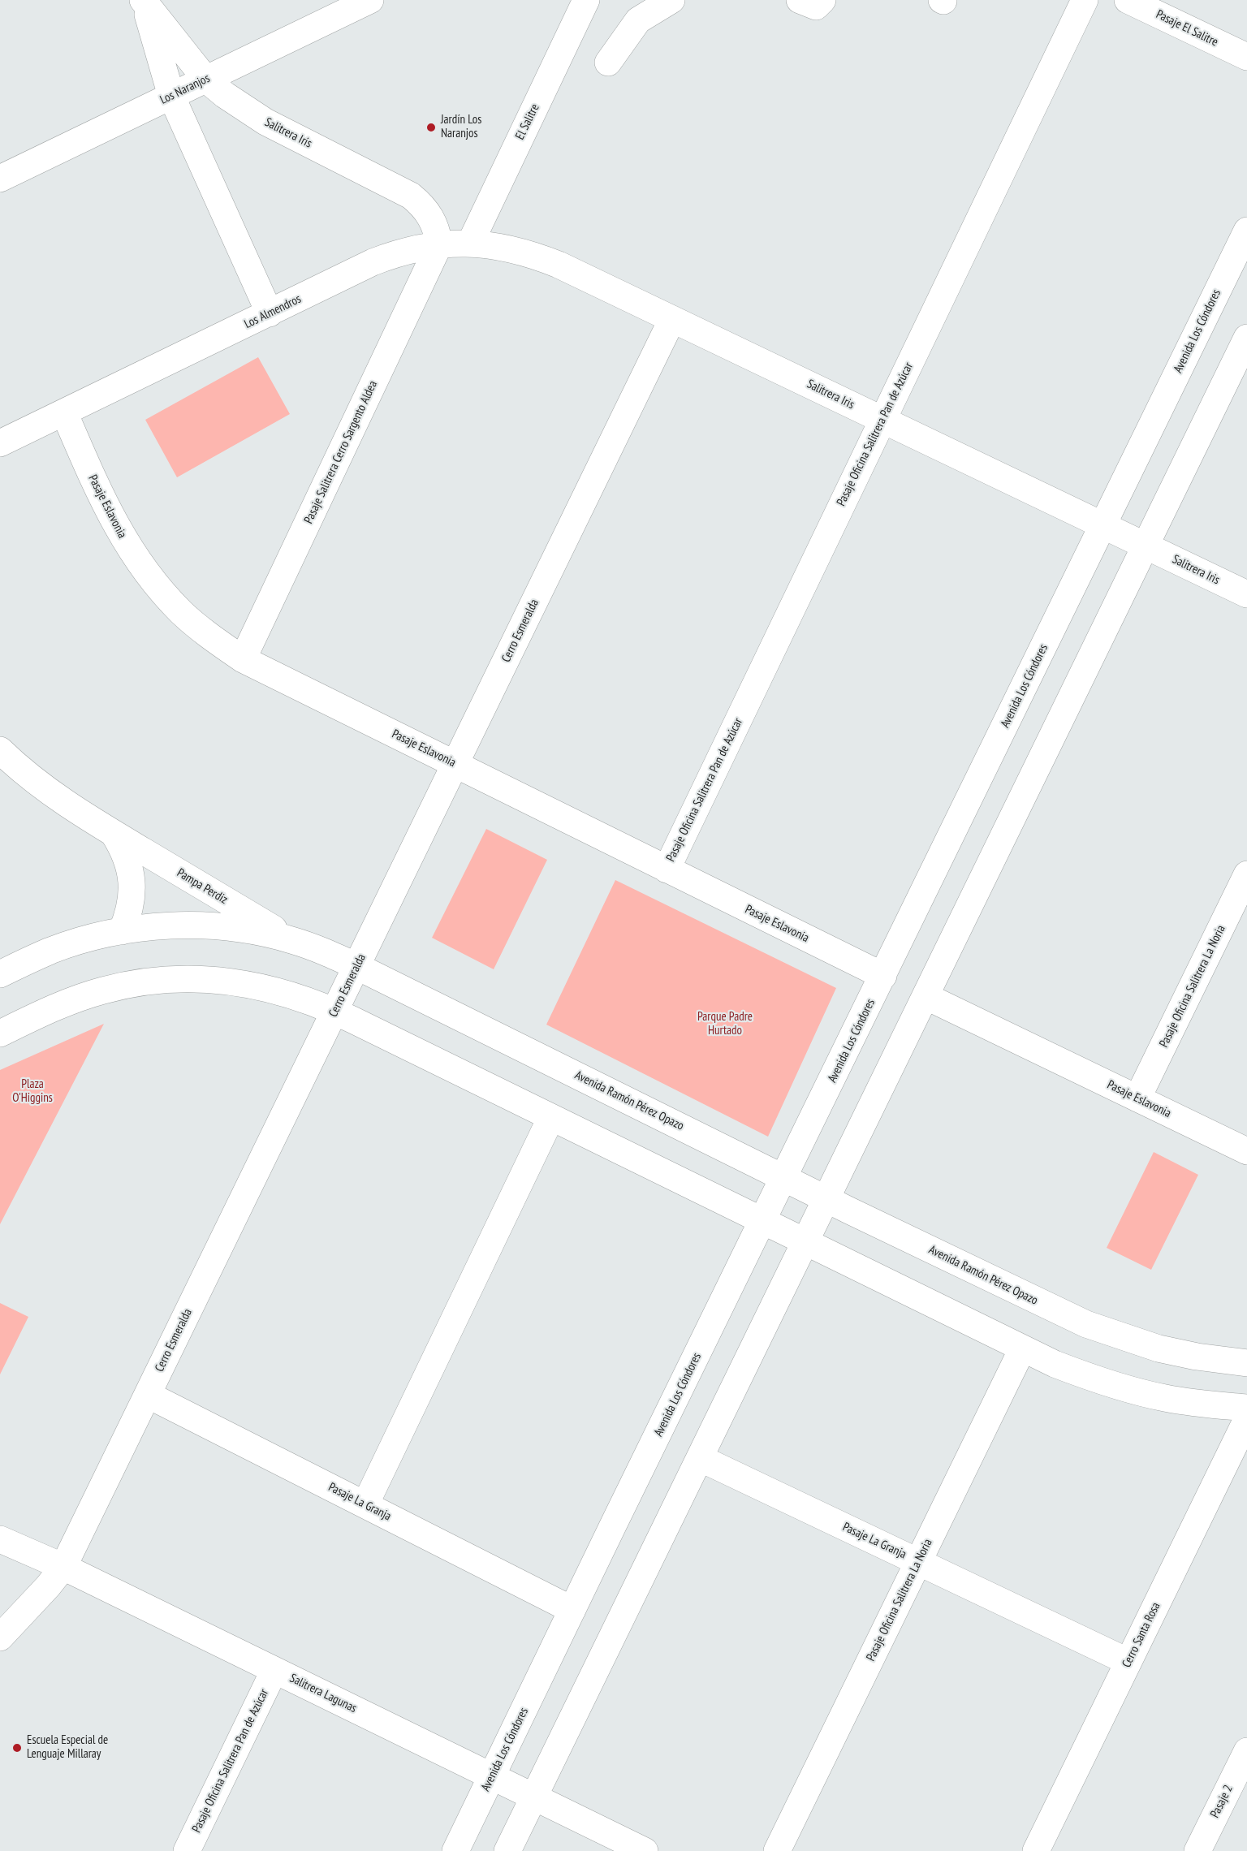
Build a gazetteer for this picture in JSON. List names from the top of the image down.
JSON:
{
  "streets": {
    "street": [
      "Pasaje El Salitre",
      "Los Naranjos",
      "El Salitre",
      "Salitrera Iris",
      "Los Almendros",
      "Avenida Los Cóndores",
      "Pasaje Oficina Salitrera Pan de Azúcar",
      "Pasaje Salitrera Cerro Sargento Aldea",
      "Pasaje Eslavonia",
      "Cerro Esmeralda",
      "Pampa Perdiz",
      "Pasaje Oficina Salitrera La Noria",
      "Avenida Ramón Pérez Opazo",
      "Pasaje La Granja",
      "Cerro Santa Rosa",
      "Salitrera Lagunas",
      "Pasaje 2"
    ]
  },
  "crossings": [
    ["Los Naranjos", "Salitrera Iris"],
    ["El Salitre", "Los Almendros"],
    ["Salitrera Iris", "Los Almendros"],
    ["Salitrera Iris", "Avenida Los Cóndores"],
    ["Salitrera Iris", "Pasaje Oficina Salitrera Pan de Azúcar"],
    ["Salitrera Iris", "Pasaje Salitrera Cerro Sargento Aldea"],
    ["Salitrera Iris", "Cerro Esmeralda"],
    ["Los Almendros", "Pasaje Salitrera Cerro Sargento Aldea"],
    ["Los Almendros", "Pasaje Eslavonia"],
    ["Avenida Los Cóndores", "Pasaje Eslavonia"],
    ["Avenida Los Cóndores", "Avenida Ramón Pérez Opazo"],
    ["Avenida Los Cóndores", "Pasaje La Granja"],
    ["Avenida Los Cóndores", "Salitrera Lagunas"],
    ["Pasaje Oficina Salitrera Pan de Azúcar", "Pasaje Eslavonia"],
    ["Pasaje Oficina Salitrera Pan de Azúcar", "Salitrera Lagunas"],
    ["Pasaje Salitrera Cerro Sargento Aldea", "Pasaje Eslavonia"],
    ["Pasaje Eslavonia", "Cerro Esmeralda"],
    ["Pasaje Eslavonia", "Pasaje Oficina Salitrera La Noria"],
    ["Cerro Esmeralda", "Avenida Ramón Pérez Opazo"],
    ["Cerro Esmeralda", "Pasaje La Granja"],
    ["Cerro Esmeralda", "Salitrera Lagunas"],
    ["Pampa Perdiz", "Avenida Ramón Pérez Opazo"],
    ["Pasaje Oficina Salitrera La Noria", "Pasaje La Granja"],
    ["Pasaje La Granja", "Cerro Santa Rosa"]
  ],
  "parks": ["Parque Padre Hurtado", "Plaza O'Higgins"],
  "places": ["Jardín Los Naranjos", "Escuela Especial de Lenguaje Millaray"]
}
